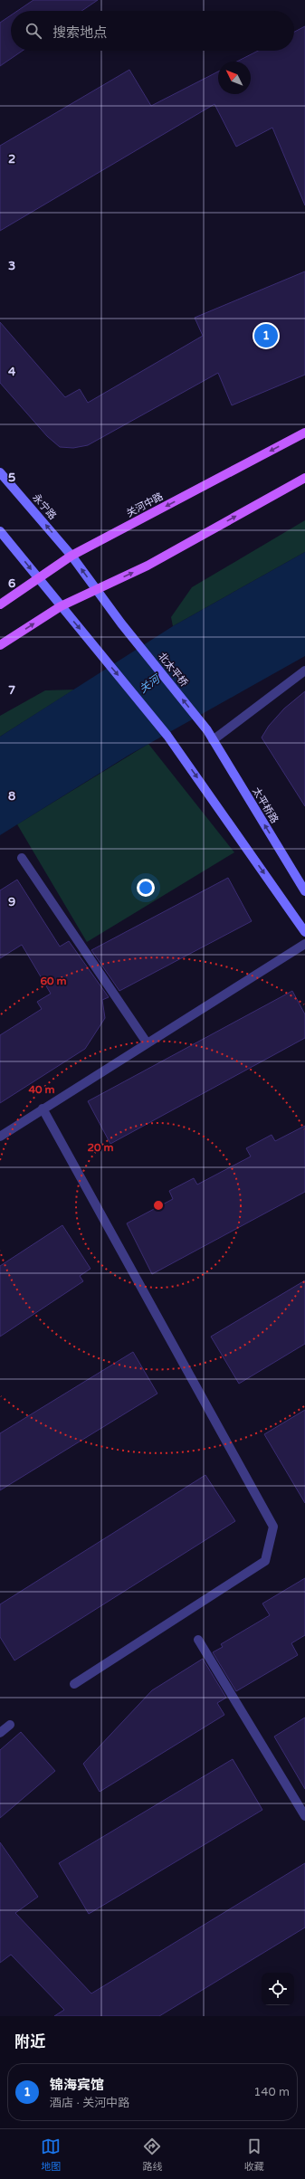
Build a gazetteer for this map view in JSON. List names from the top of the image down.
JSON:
{
  "streets": {
    "main road": [
      "关河中路",
      "永宁路",
      "北太平桥",
      "太平桥路"
    ]
  },
  "crossings": [
    ["关河中路", "永宁路"],
    ["北太平桥", "太平桥路"]
  ],
  "water": ["关河"],
  "north": "top left",
  "page": {
    "search": "搜索地点",
    "pins": "1",
    "heading": "附近",
    "list": [
      {
        "mark": "1",
        "name": "锦海宾馆",
        "note": "酒店 · 关河中路",
        "value": "140 m"
      }
    ],
    "nav": ["地图", "路线", "收藏"]
  },
  "grid": {
    "rows": [
      "2",
      "3",
      "4",
      "5",
      "6",
      "7",
      "8",
      "9"
    ]
  },
  "rings": ["60 m", "40 m", "20 m"]
}
